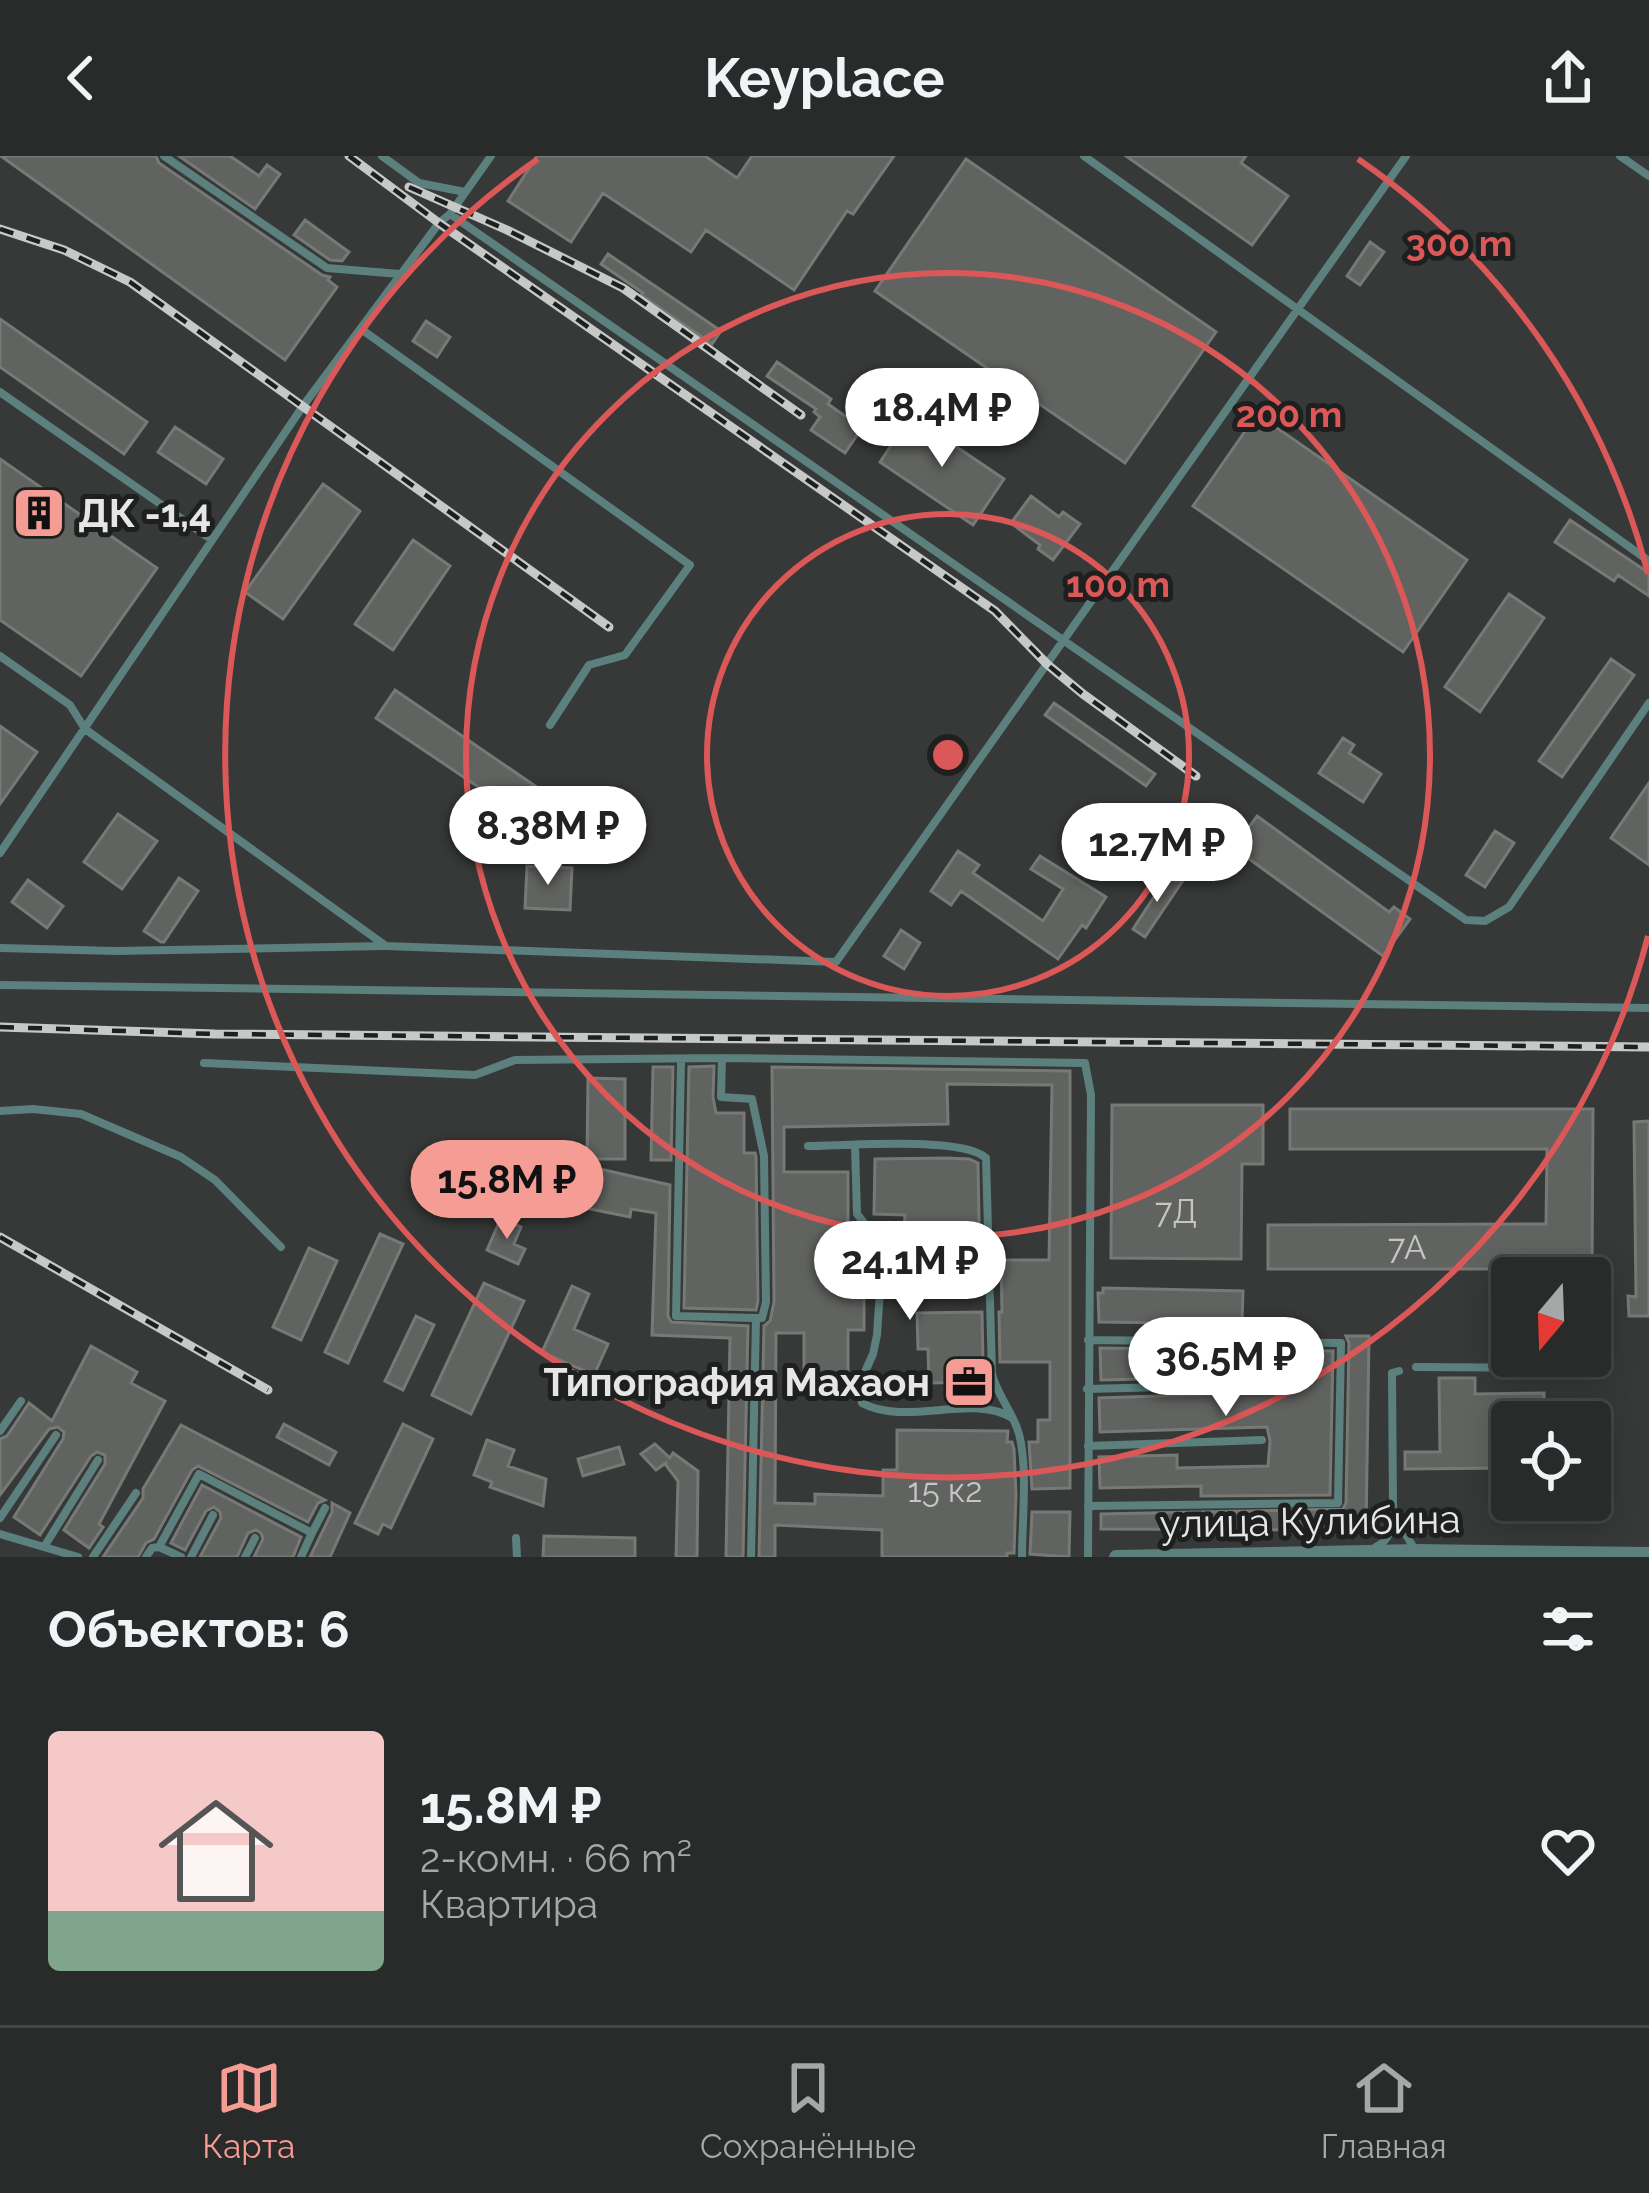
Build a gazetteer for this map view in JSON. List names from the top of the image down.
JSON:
{
  "streets": {
    "street": ["улица Кулибина"]
  },
  "places": {
    "building": ["ДК -1,4"],
    "office": ["Типография Махаон"]
  },
  "house_numbers": ["7Д", "7А", "15 к2"],
  "north": "bottom",
  "page": {
    "header": "Keyplace",
    "price": [
      "18.4M ₽",
      "8.38M ₽",
      "12.7M ₽",
      "15.8M ₽",
      "24.1M ₽",
      "36.5M ₽"
    ],
    "heading": "Объектов: 6",
    "list": [
      {
        "name": "15.8M ₽",
        "note": "2-комн. · 66 m² · Квартира"
      }
    ],
    "tabs": ["Карта", "Сохранённые", "Главная"]
  },
  "rings": ["300 m", "200 m", "100 m"]
}
